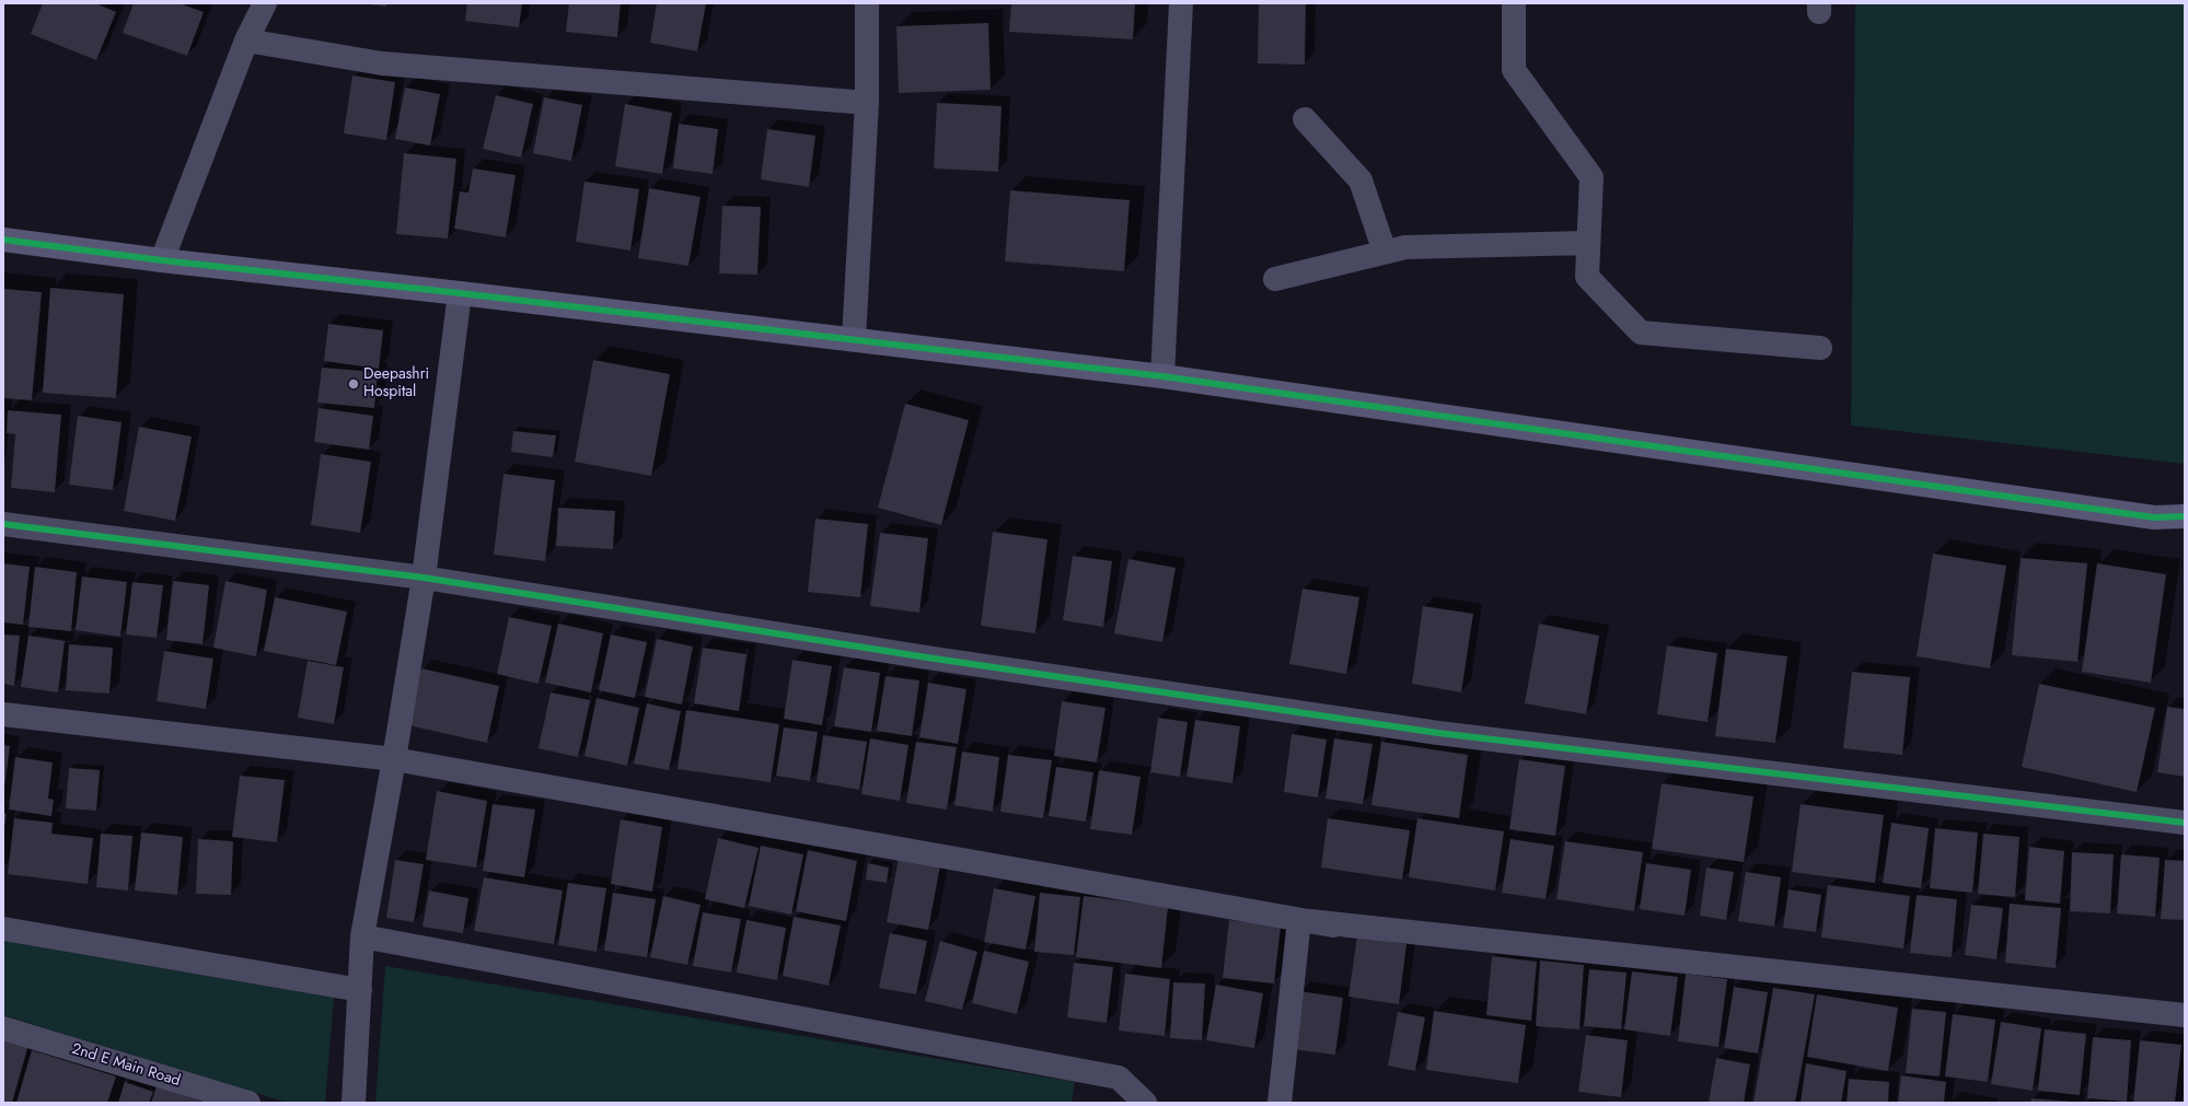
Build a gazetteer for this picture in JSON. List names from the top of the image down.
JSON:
{
  "streets": {
    "street": ["2nd E Main Road"]
  },
  "places": ["Deepashri Hospital"]
}
